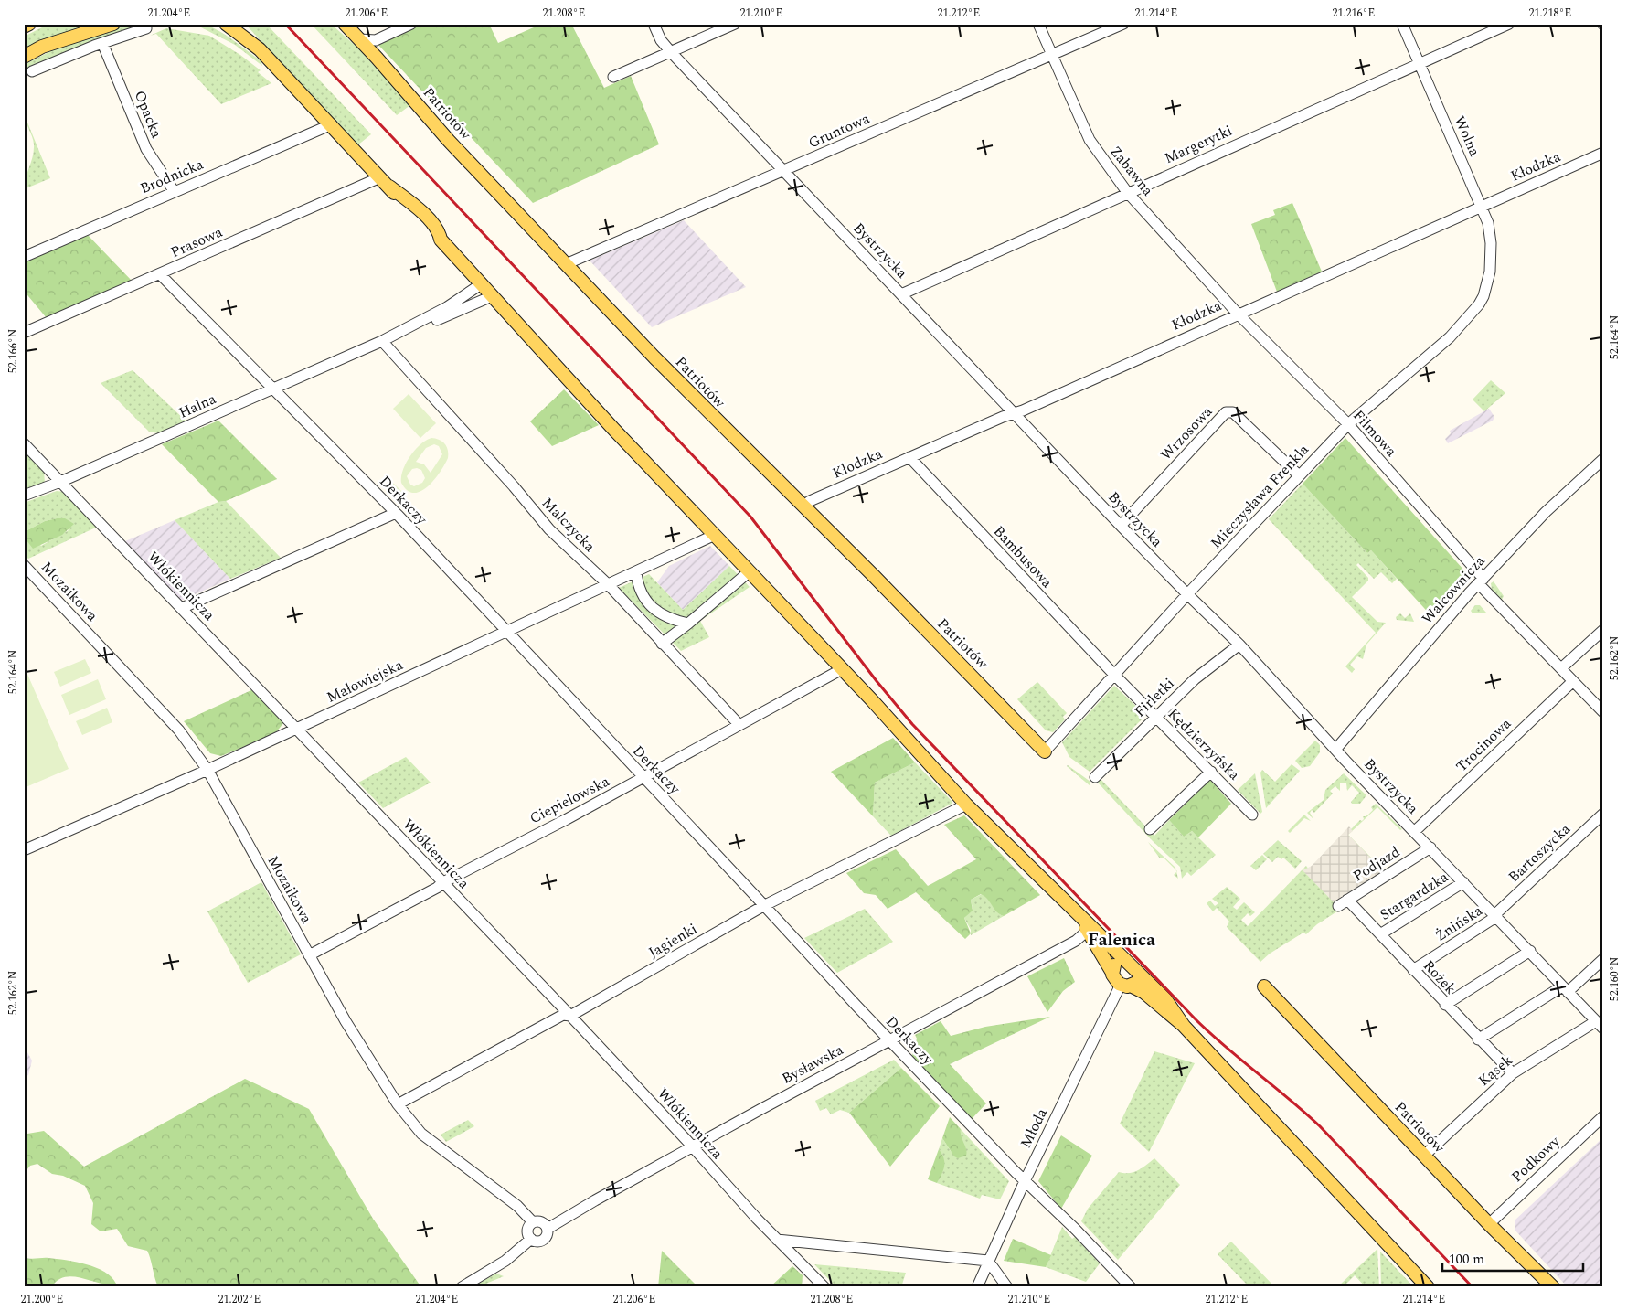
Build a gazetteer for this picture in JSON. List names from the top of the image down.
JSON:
{
  "streets": {
    "main road": ["Patriotów"],
    "street": [
      "Opacka",
      "Gruntowa",
      "Wolna",
      "Margerytki",
      "Kłodzka",
      "Zabawna",
      "Brodnicka",
      "Prasowa",
      "Bystrzycka",
      "Halna",
      "Wrzosowa",
      "Filmowa",
      "Mieczysława Frenkla",
      "Derkaczy",
      "Malczycka",
      "Bambusowa",
      "Włókiennicza",
      "Walcownicza",
      "Mozaikowa",
      "Małowiejska",
      "Firletki",
      "Kędzierzyńska",
      "Trocinowa",
      "Ciepielowska",
      "Bartoszycka",
      "Podjazd",
      "Stargardzka",
      "Żnińska",
      "Jagienki",
      "Rożek",
      "Bysławska",
      "Kąsek",
      "Młoda",
      "Podkowy"
    ]
  },
  "crossings": [
    ["Patriotów", "Gruntowa"],
    ["Patriotów", "Kłodzka"],
    ["Patriotów", "Mieczysława Frenkla"],
    ["Patriotów", "Kąsek"],
    ["Patriotów", "Podkowy"],
    ["Opacka", "Brodnicka"],
    ["Gruntowa", "Zabawna"],
    ["Gruntowa", "Bystrzycka"],
    ["Wolna", "Margerytki"],
    ["Wolna", "Kłodzka"],
    ["Wolna", "Mieczysława Frenkla"],
    ["Margerytki", "Zabawna"],
    ["Margerytki", "Bystrzycka"],
    ["Kłodzka", "Zabawna"],
    ["Kłodzka", "Bystrzycka"],
    ["Kłodzka", "Filmowa"],
    ["Kłodzka", "Bambusowa"],
    ["Zabawna", "Filmowa"],
    ["Prasowa", "Derkaczy"],
    ["Bystrzycka", "Wrzosowa"],
    ["Bystrzycka", "Mieczysława Frenkla"],
    ["Bystrzycka", "Walcownicza"],
    ["Bystrzycka", "Firletki"],
    ["Bystrzycka", "Trocinowa"],
    ["Bystrzycka", "Bartoszycka"],
    ["Bystrzycka", "Podjazd"],
    ["Bystrzycka", "Stargardzka"],
    ["Bystrzycka", "Żnińska"],
    ["Bystrzycka", "Kąsek"],
    ["Halna", "Derkaczy"],
    ["Halna", "Malczycka"],
    ["Halna", "Włókiennicza"],
    ["Wrzosowa", "Mieczysława Frenkla"],
    ["Filmowa", "Mieczysława Frenkla"],
    ["Filmowa", "Walcownicza"],
    ["Filmowa", "Trocinowa"],
    ["Mieczysława Frenkla", "Bambusowa"],
    ["Mieczysława Frenkla", "Kędzierzyńska"],
    ["Derkaczy", "Małowiejska"],
    ["Derkaczy", "Ciepielowska"],
    ["Derkaczy", "Jagienki"],
    ["Derkaczy", "Bysławska"],
    ["Derkaczy", "Młoda"],
    ["Malczycka", "Małowiejska"],
    ["Malczycka", "Ciepielowska"],
    ["Bambusowa", "Kędzierzyńska"],
    ["Włókiennicza", "Małowiejska"],
    ["Włókiennicza", "Ciepielowska"],
    ["Włókiennicza", "Jagienki"],
    ["Włókiennicza", "Bysławska"],
    ["Mozaikowa", "Małowiejska"],
    ["Mozaikowa", "Ciepielowska"],
    ["Mozaikowa", "Jagienki"],
    ["Mozaikowa", "Bysławska"],
    ["Firletki", "Kędzierzyńska"],
    ["Bartoszycka", "Żnińska"],
    ["Podjazd", "Rożek"],
    ["Stargardzka", "Rożek"],
    ["Żnińska", "Rożek"],
    ["Rożek", "Kąsek"]
  ],
  "districts": ["Falenica"],
  "scale_bar": "100 m",
  "coordinates": [
    "21.204°E",
    "21.206°E",
    "21.208°E",
    "21.210°E",
    "21.212°E",
    "21.214°E",
    "21.216°E",
    "21.218°E",
    "52.164°N",
    "52.166°N",
    "52.162°N",
    "52.160°N",
    "21.200°E",
    "21.202°E"
  ]
}
